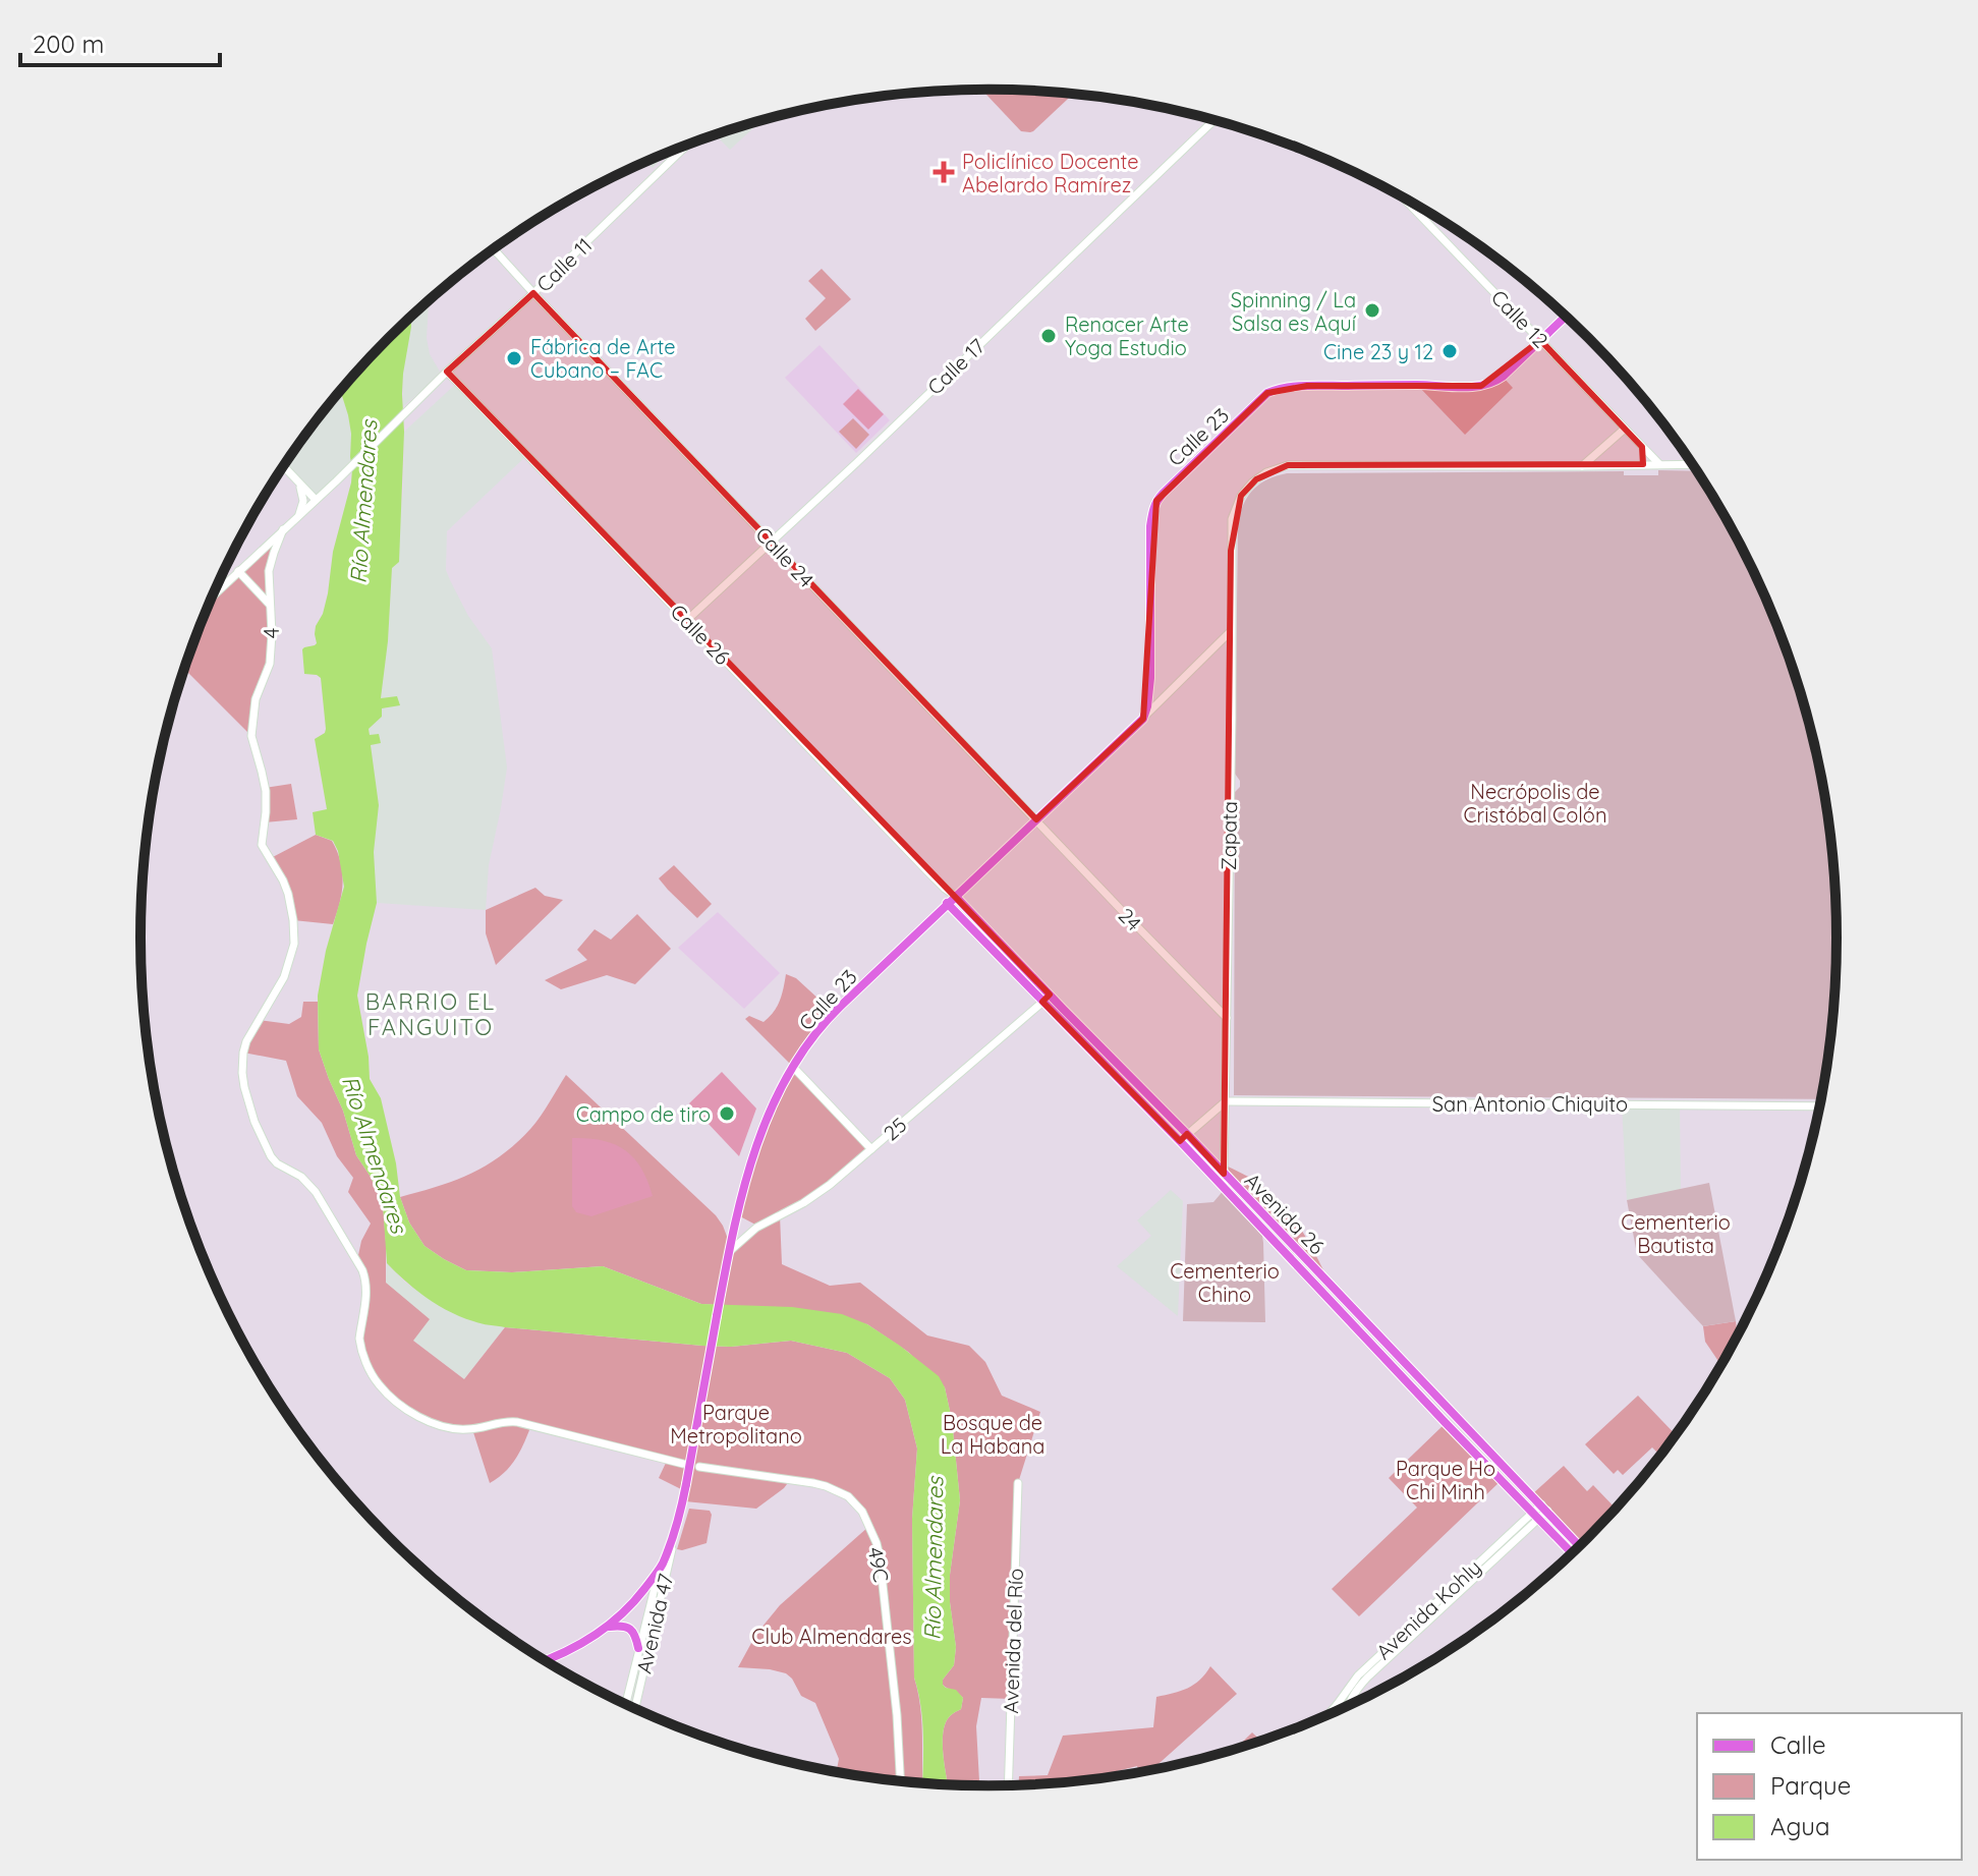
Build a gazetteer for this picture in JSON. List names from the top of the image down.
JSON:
{
  "streets": {
    "main road": ["Calle 23", "Avenida 26"],
    "street": [
      "Calle 11",
      "Calle 12",
      "Calle 17",
      "Calle 24",
      "4",
      "Calle 26",
      "Zapata",
      "24",
      "San Antonio Chiquito",
      "25",
      "49C",
      "Avenida Kohly",
      "Avenida 47",
      "Avenida del Río"
    ]
  },
  "crossings": [
    ["Calle 11", "Calle 24"],
    ["Calle 11", "4"],
    ["Calle 11", "Calle 26"],
    ["Calle 12", "Calle 23"],
    ["Calle 12", "Zapata"],
    ["Calle 17", "Calle 24"],
    ["Calle 17", "Calle 26"],
    ["Calle 23", "Calle 24"],
    ["Calle 23", "Calle 26"],
    ["Calle 23", "24"],
    ["Calle 23", "25"],
    ["Calle 23", "Avenida 26"],
    ["Calle 23", "Avenida 47"],
    ["Calle 24", "24"],
    ["Calle 26", "Avenida 26"],
    ["Zapata", "24"],
    ["Zapata", "San Antonio Chiquito"],
    ["Zapata", "Avenida 26"],
    ["25", "Avenida 26"],
    ["Avenida 26", "Avenida Kohly"]
  ],
  "districts": ["BARRIO EL FANGUITO"],
  "water": ["Río Almendares"],
  "parks": [
    "Necrópolis de Cristóbal Colón",
    "Cementerio Bautista",
    "Cementerio Chino",
    "Parque Metropolitano",
    "Bosque de La Habana",
    "Parque Ho Chi Minh",
    "Club Almendares"
  ],
  "places": {
    "health": ["Policlínico Docente Abelardo Ramírez"],
    "other": [
      "Spinning / La Salsa es Aquí",
      "Renacer Arte Yoga Estudio",
      "Cine 23 y 12",
      "Fábrica de Arte Cubano – FAC",
      "Campo de tiro"
    ]
  },
  "legend": ["Calle", "Parque", "Agua"],
  "scale_bar": "200 m"
}
